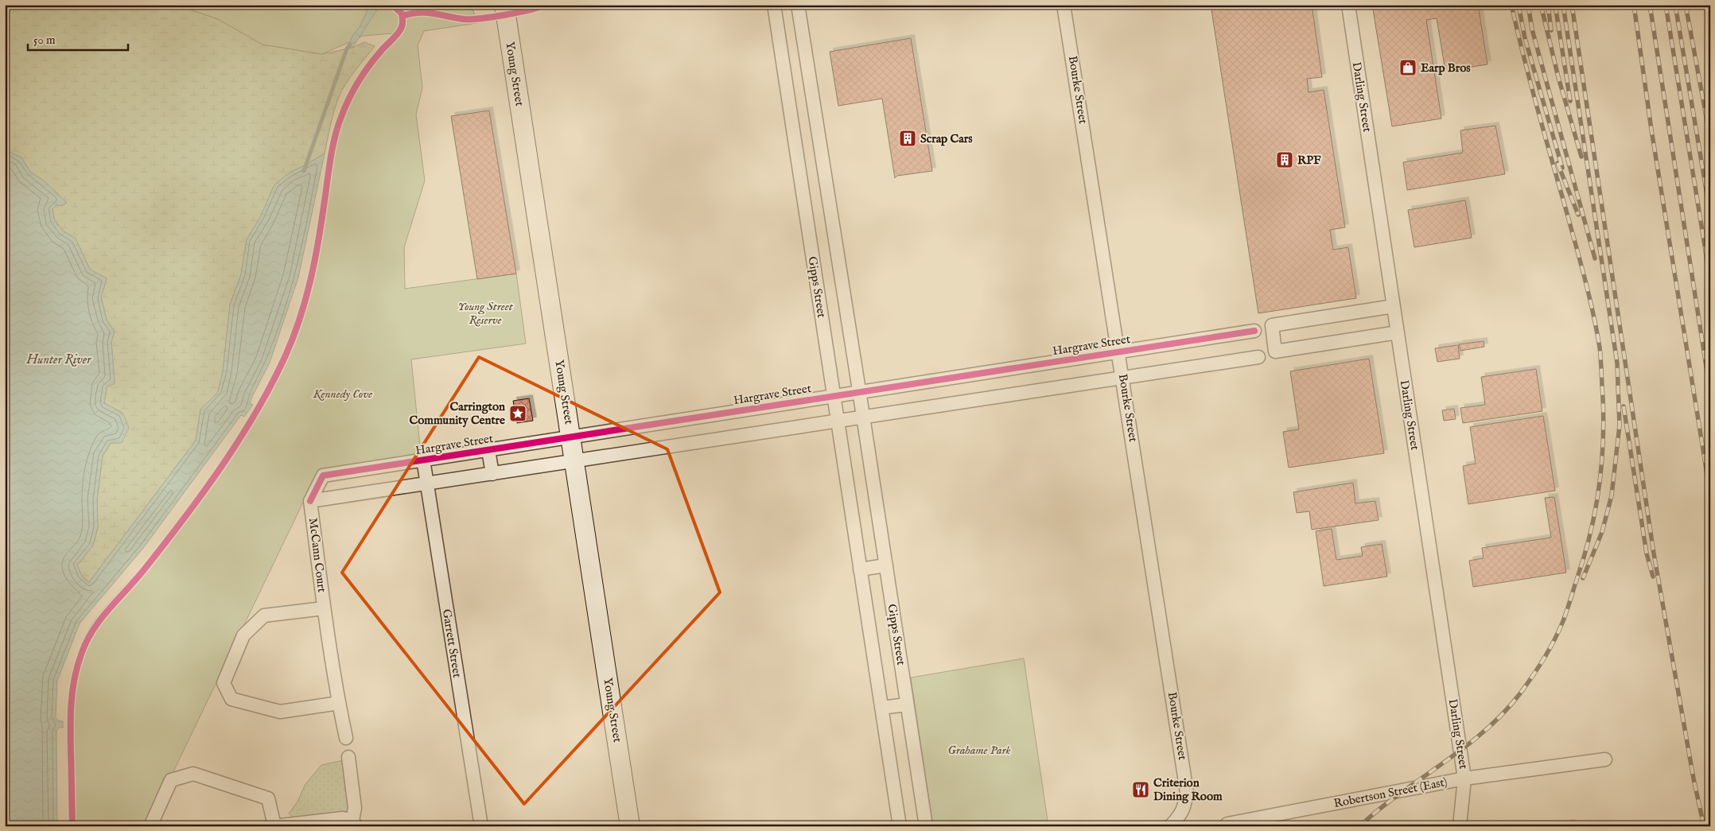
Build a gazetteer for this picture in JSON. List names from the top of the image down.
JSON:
{
  "streets": {
    "main road": ["Young Street"],
    "street": [
      "Bourke Street",
      "Darling Street",
      "Gipps Street",
      "Hargrave Street",
      "McCann Court",
      "Garrett Street",
      "Robertson Street (East)"
    ]
  },
  "crossings": [
    ["Young Street", "Hargrave Street"],
    ["Bourke Street", "Hargrave Street"],
    ["Darling Street", "Robertson Street (East)"],
    ["Gipps Street", "Hargrave Street"],
    ["Hargrave Street", "McCann Court"],
    ["Hargrave Street", "Garrett Street"]
  ],
  "water": ["Hunter River"],
  "parks": ["Young Street Reserve", "Kennedy Cove", "Grahame Park"],
  "places": {
    "shop": ["Earp Bros"],
    "building": ["Scrap Cars", "RPF"],
    "place": ["Carrington Community Centre"],
    "restaurant": ["Criterion Dining Room"]
  },
  "scale_bar": "50 m"
}
